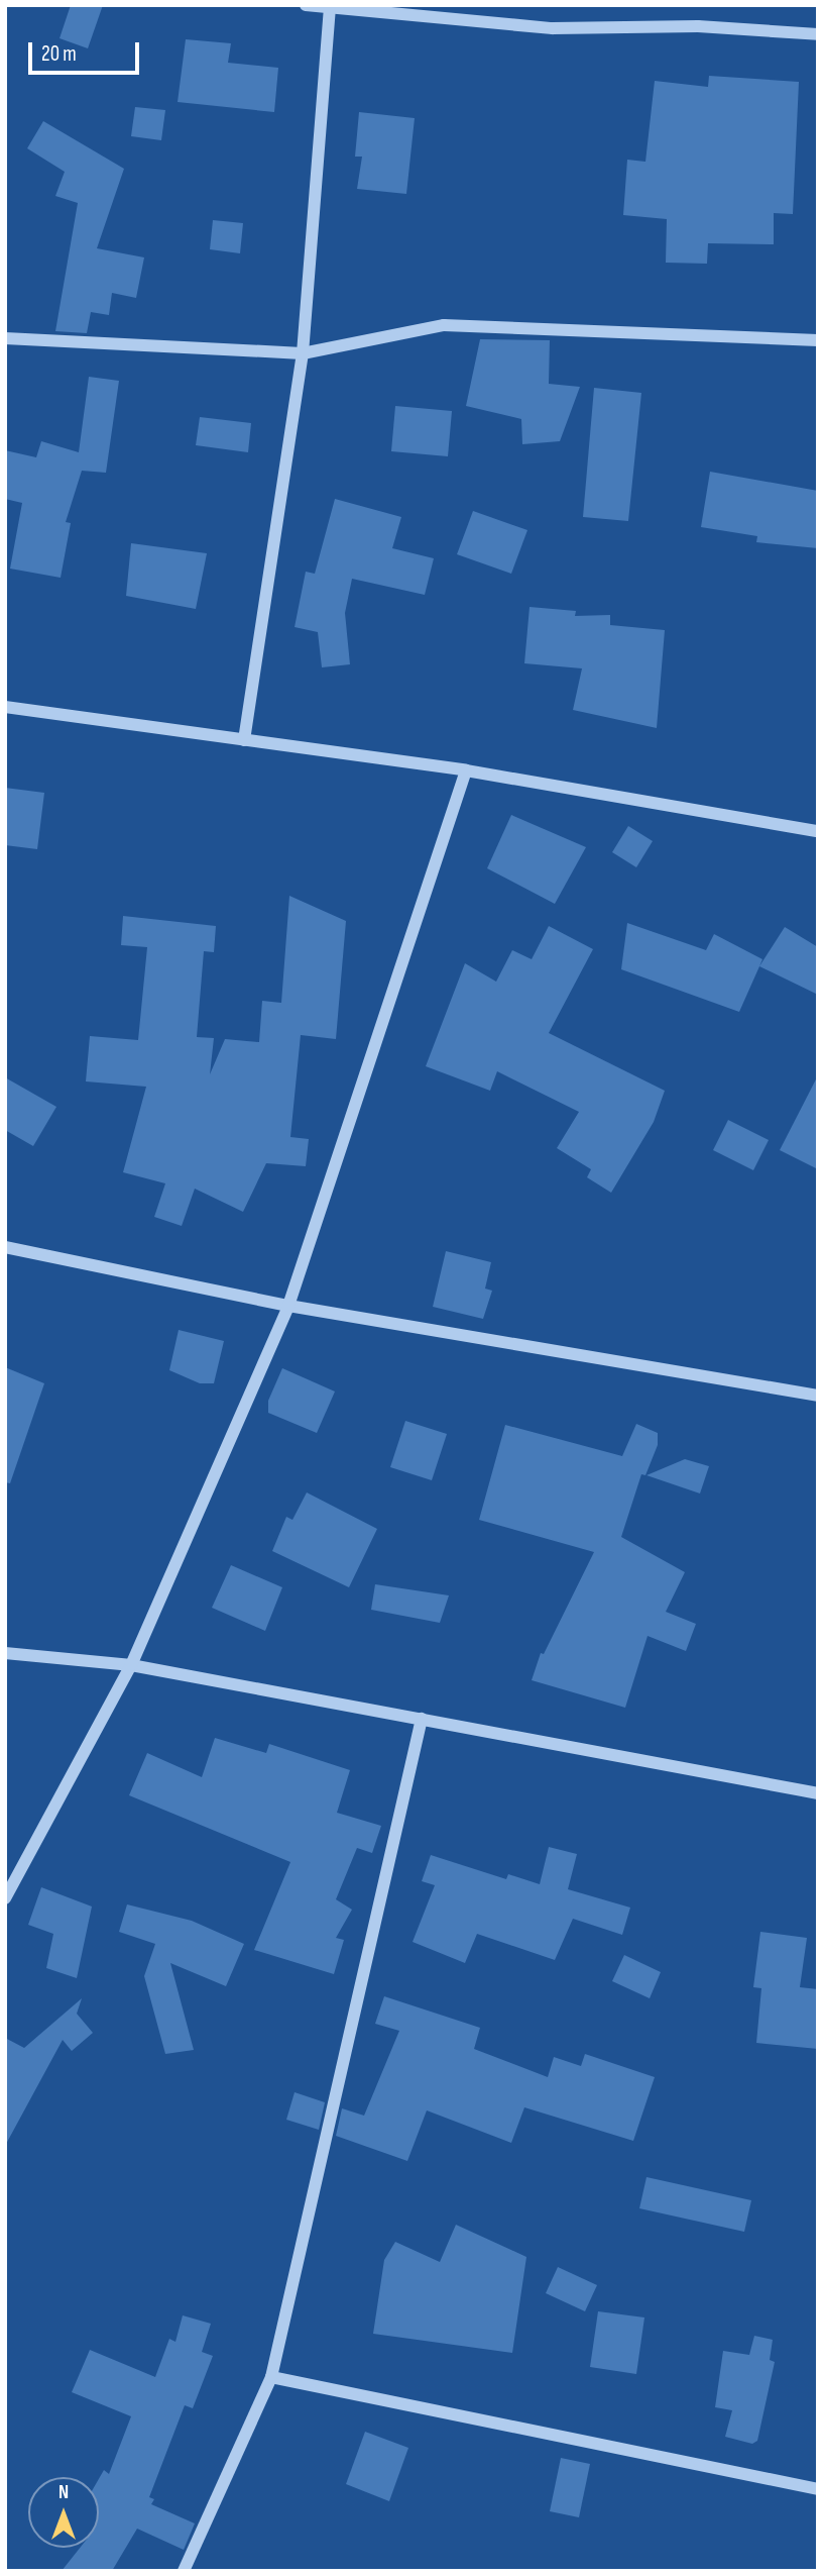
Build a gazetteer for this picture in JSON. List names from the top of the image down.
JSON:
{
  "scale_bar": "20 m",
  "north": "top"
}
